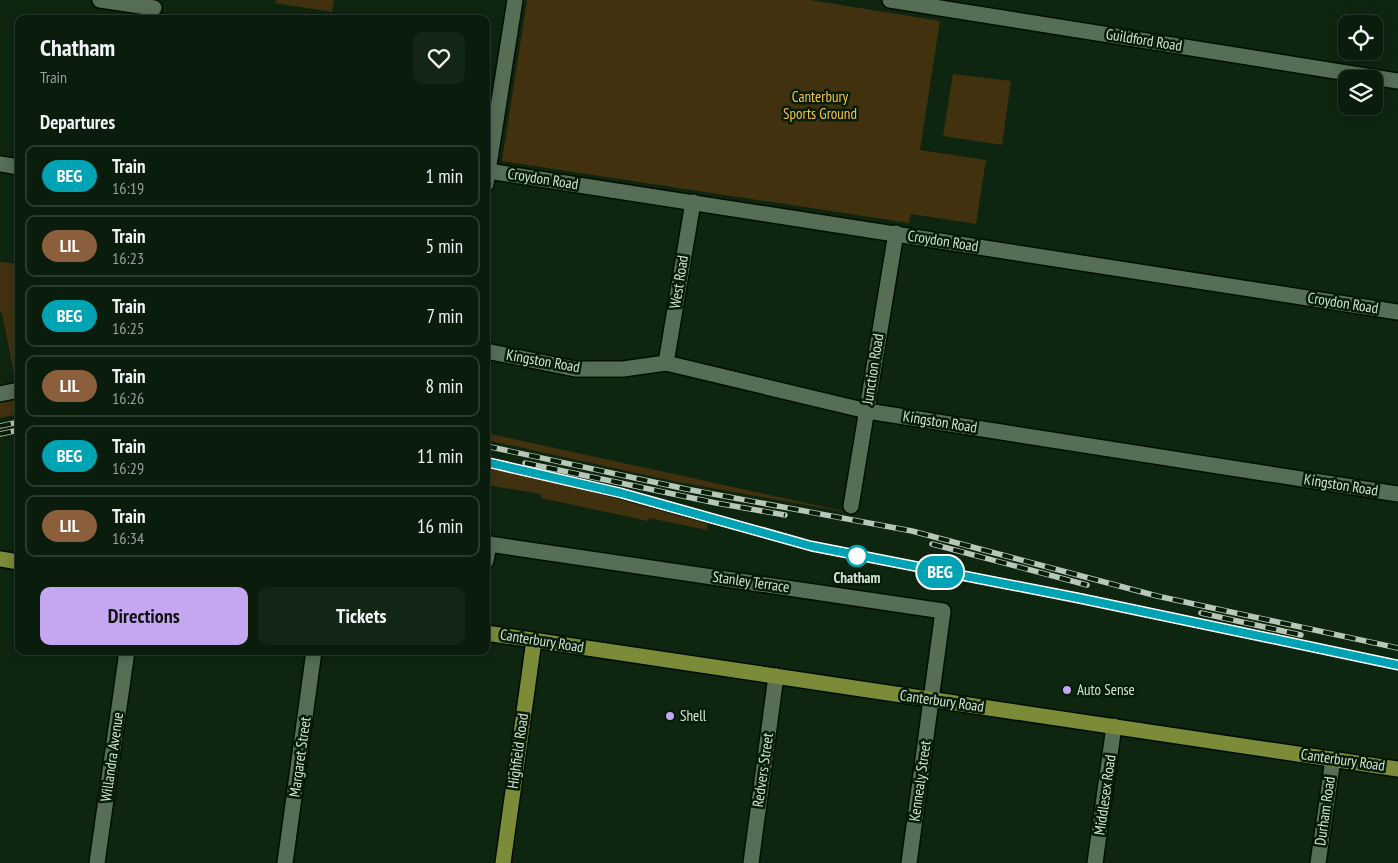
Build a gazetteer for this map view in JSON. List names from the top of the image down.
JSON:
{
  "streets": {
    "main road": ["Canterbury Road", "Highfield Road"],
    "street": [
      "Guildford Road",
      "Croydon Road",
      "West Road",
      "Kingston Road",
      "Junction Road",
      "Stanley Terrace",
      "Willandra Avenue",
      "Margaret Street",
      "Redvers Street",
      "Kennealy Street",
      "Middlesex Road",
      "Durham Road"
    ]
  },
  "crossings": [
    ["Croydon Road", "West Road"],
    ["Croydon Road", "Junction Road"],
    ["West Road", "Kingston Road"],
    ["Kingston Road", "Junction Road"],
    ["Stanley Terrace", "Canterbury Road"],
    ["Stanley Terrace", "Kennealy Street"],
    ["Canterbury Road", "Highfield Road"],
    ["Canterbury Road", "Redvers Street"],
    ["Canterbury Road", "Kennealy Street"],
    ["Canterbury Road", "Middlesex Road"],
    ["Canterbury Road", "Durham Road"]
  ],
  "parks": ["Canterbury Sports Ground"],
  "places": ["Chatham", "Auto Sense", "Shell"],
  "page": {
    "on_map": "BEG",
    "heading": [
      ["Chatham", "Train"],
      "Departures"
    ],
    "list": [
      {
        "mark": "BEG",
        "name": "Train",
        "note": "16:19",
        "value": "1 min"
      },
      {
        "mark": "LIL",
        "name": "Train",
        "note": "16:23",
        "value": "5 min"
      },
      {
        "mark": "BEG",
        "name": "Train",
        "note": "16:25",
        "value": "7 min"
      },
      {
        "mark": "LIL",
        "name": "Train",
        "note": "16:26",
        "value": "8 min"
      },
      {
        "mark": "BEG",
        "name": "Train",
        "note": "16:29",
        "value": "11 min"
      },
      {
        "mark": "LIL",
        "name": "Train",
        "note": "16:34",
        "value": "16 min"
      }
    ],
    "buttons": ["Directions", "Tickets"]
  }
}
